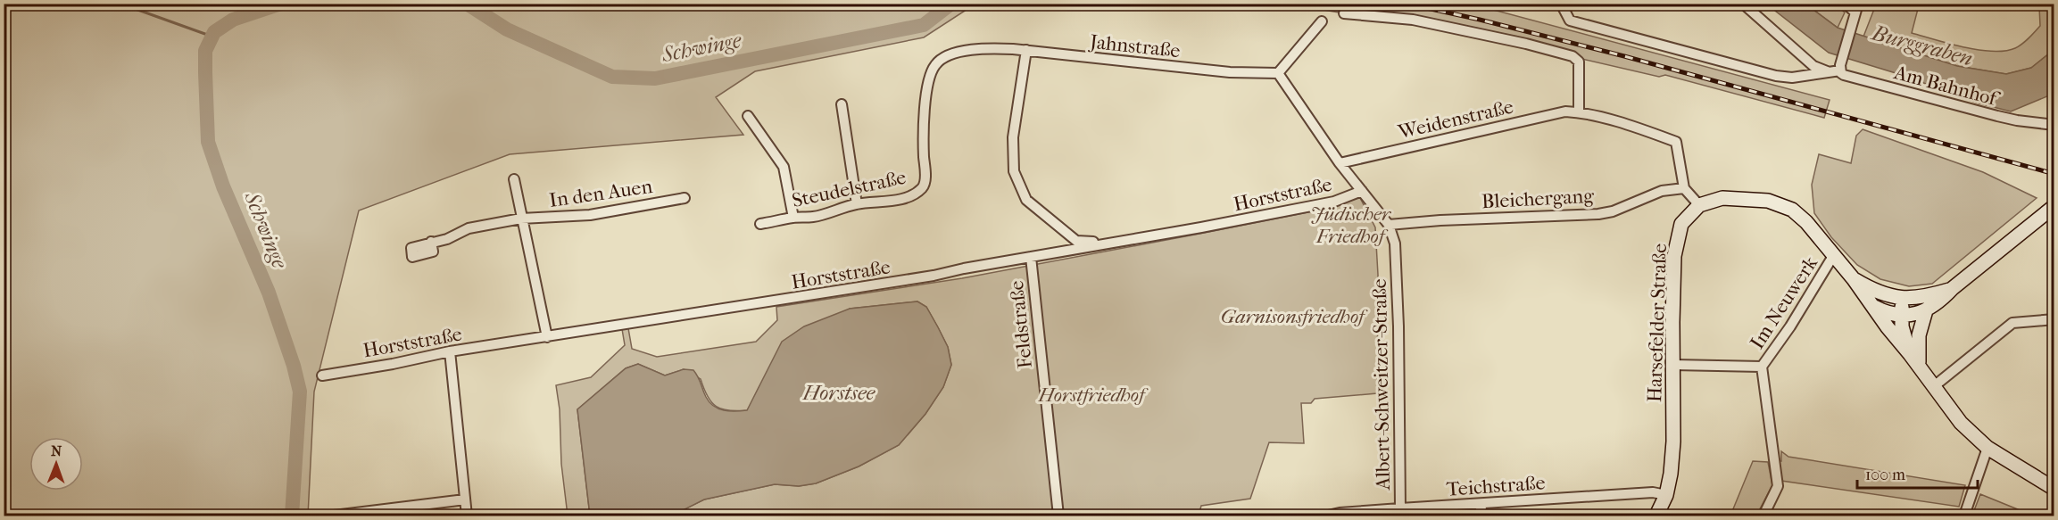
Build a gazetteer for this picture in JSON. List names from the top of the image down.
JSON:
{
  "streets": {
    "main road": ["Harsefelder Straße"],
    "street": [
      "Jahnstraße",
      "Am Bahnhof",
      "Weidenstraße",
      "Steudelstraße",
      "In den Auen",
      "Horststraße",
      "Bleichergang",
      "Im Neuwerk",
      "Feldstraße",
      "Albert-Schweitzer-Straße",
      "Teichstraße"
    ]
  },
  "crossings": [
    ["Jahnstraße", "Steudelstraße"],
    ["Jahnstraße", "Albert-Schweitzer-Straße"],
    ["Weidenstraße", "Bleichergang"],
    ["Weidenstraße", "Albert-Schweitzer-Straße"],
    ["Horststraße", "Feldstraße"],
    ["Horststraße", "Albert-Schweitzer-Straße"],
    ["Bleichergang", "Albert-Schweitzer-Straße"],
    ["Im Neuwerk", "Harsefelder Straße"],
    ["Harsefelder Straße", "Teichstraße"],
    ["Albert-Schweitzer-Straße", "Teichstraße"]
  ],
  "water": ["Burggraben", "Schwinge", "Horstsee"],
  "parks": ["Jüdischer Friedhof", "Garnisonsfriedhof", "Horstfriedhof"],
  "scale_bar": "100 m",
  "north": "top"
}
